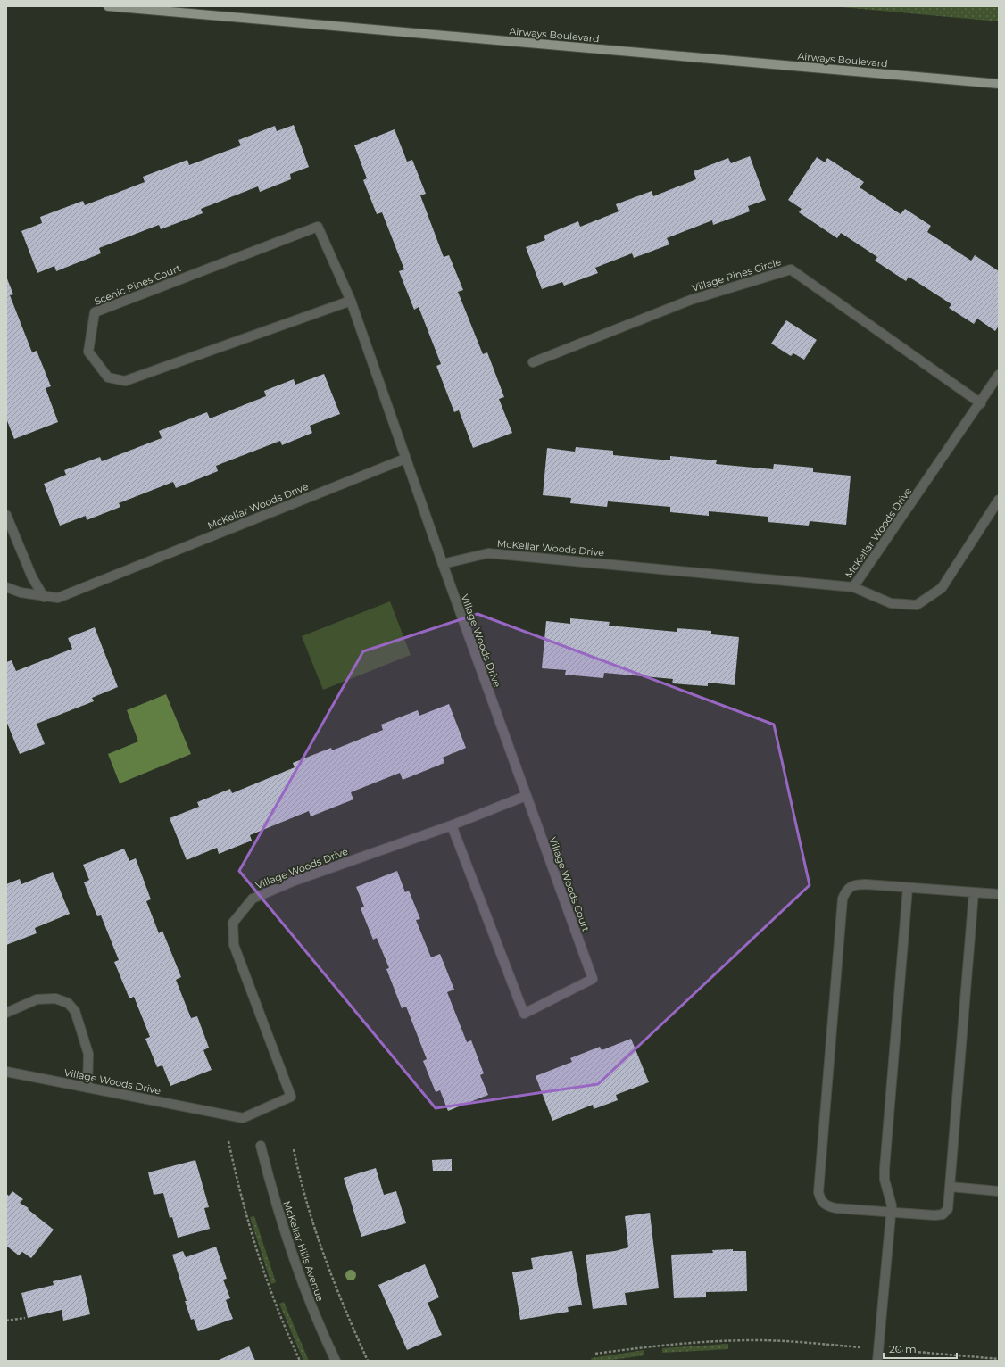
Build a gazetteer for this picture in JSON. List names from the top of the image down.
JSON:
{
  "streets": {
    "main road": ["Airways Boulevard"],
    "street": [
      "Village Pines Circle",
      "Scenic Pines Court",
      "McKellar Woods Drive",
      "Village Woods Drive",
      "Village Woods Court",
      "McKellar Hills Avenue"
    ]
  },
  "crossings": [
    ["Village Pines Circle", "McKellar Woods Drive"],
    ["Scenic Pines Court", "McKellar Woods Drive"],
    ["McKellar Woods Drive", "Village Woods Drive"],
    ["Village Woods Drive", "Village Woods Court"]
  ],
  "scale_bar": "20 m"
}
